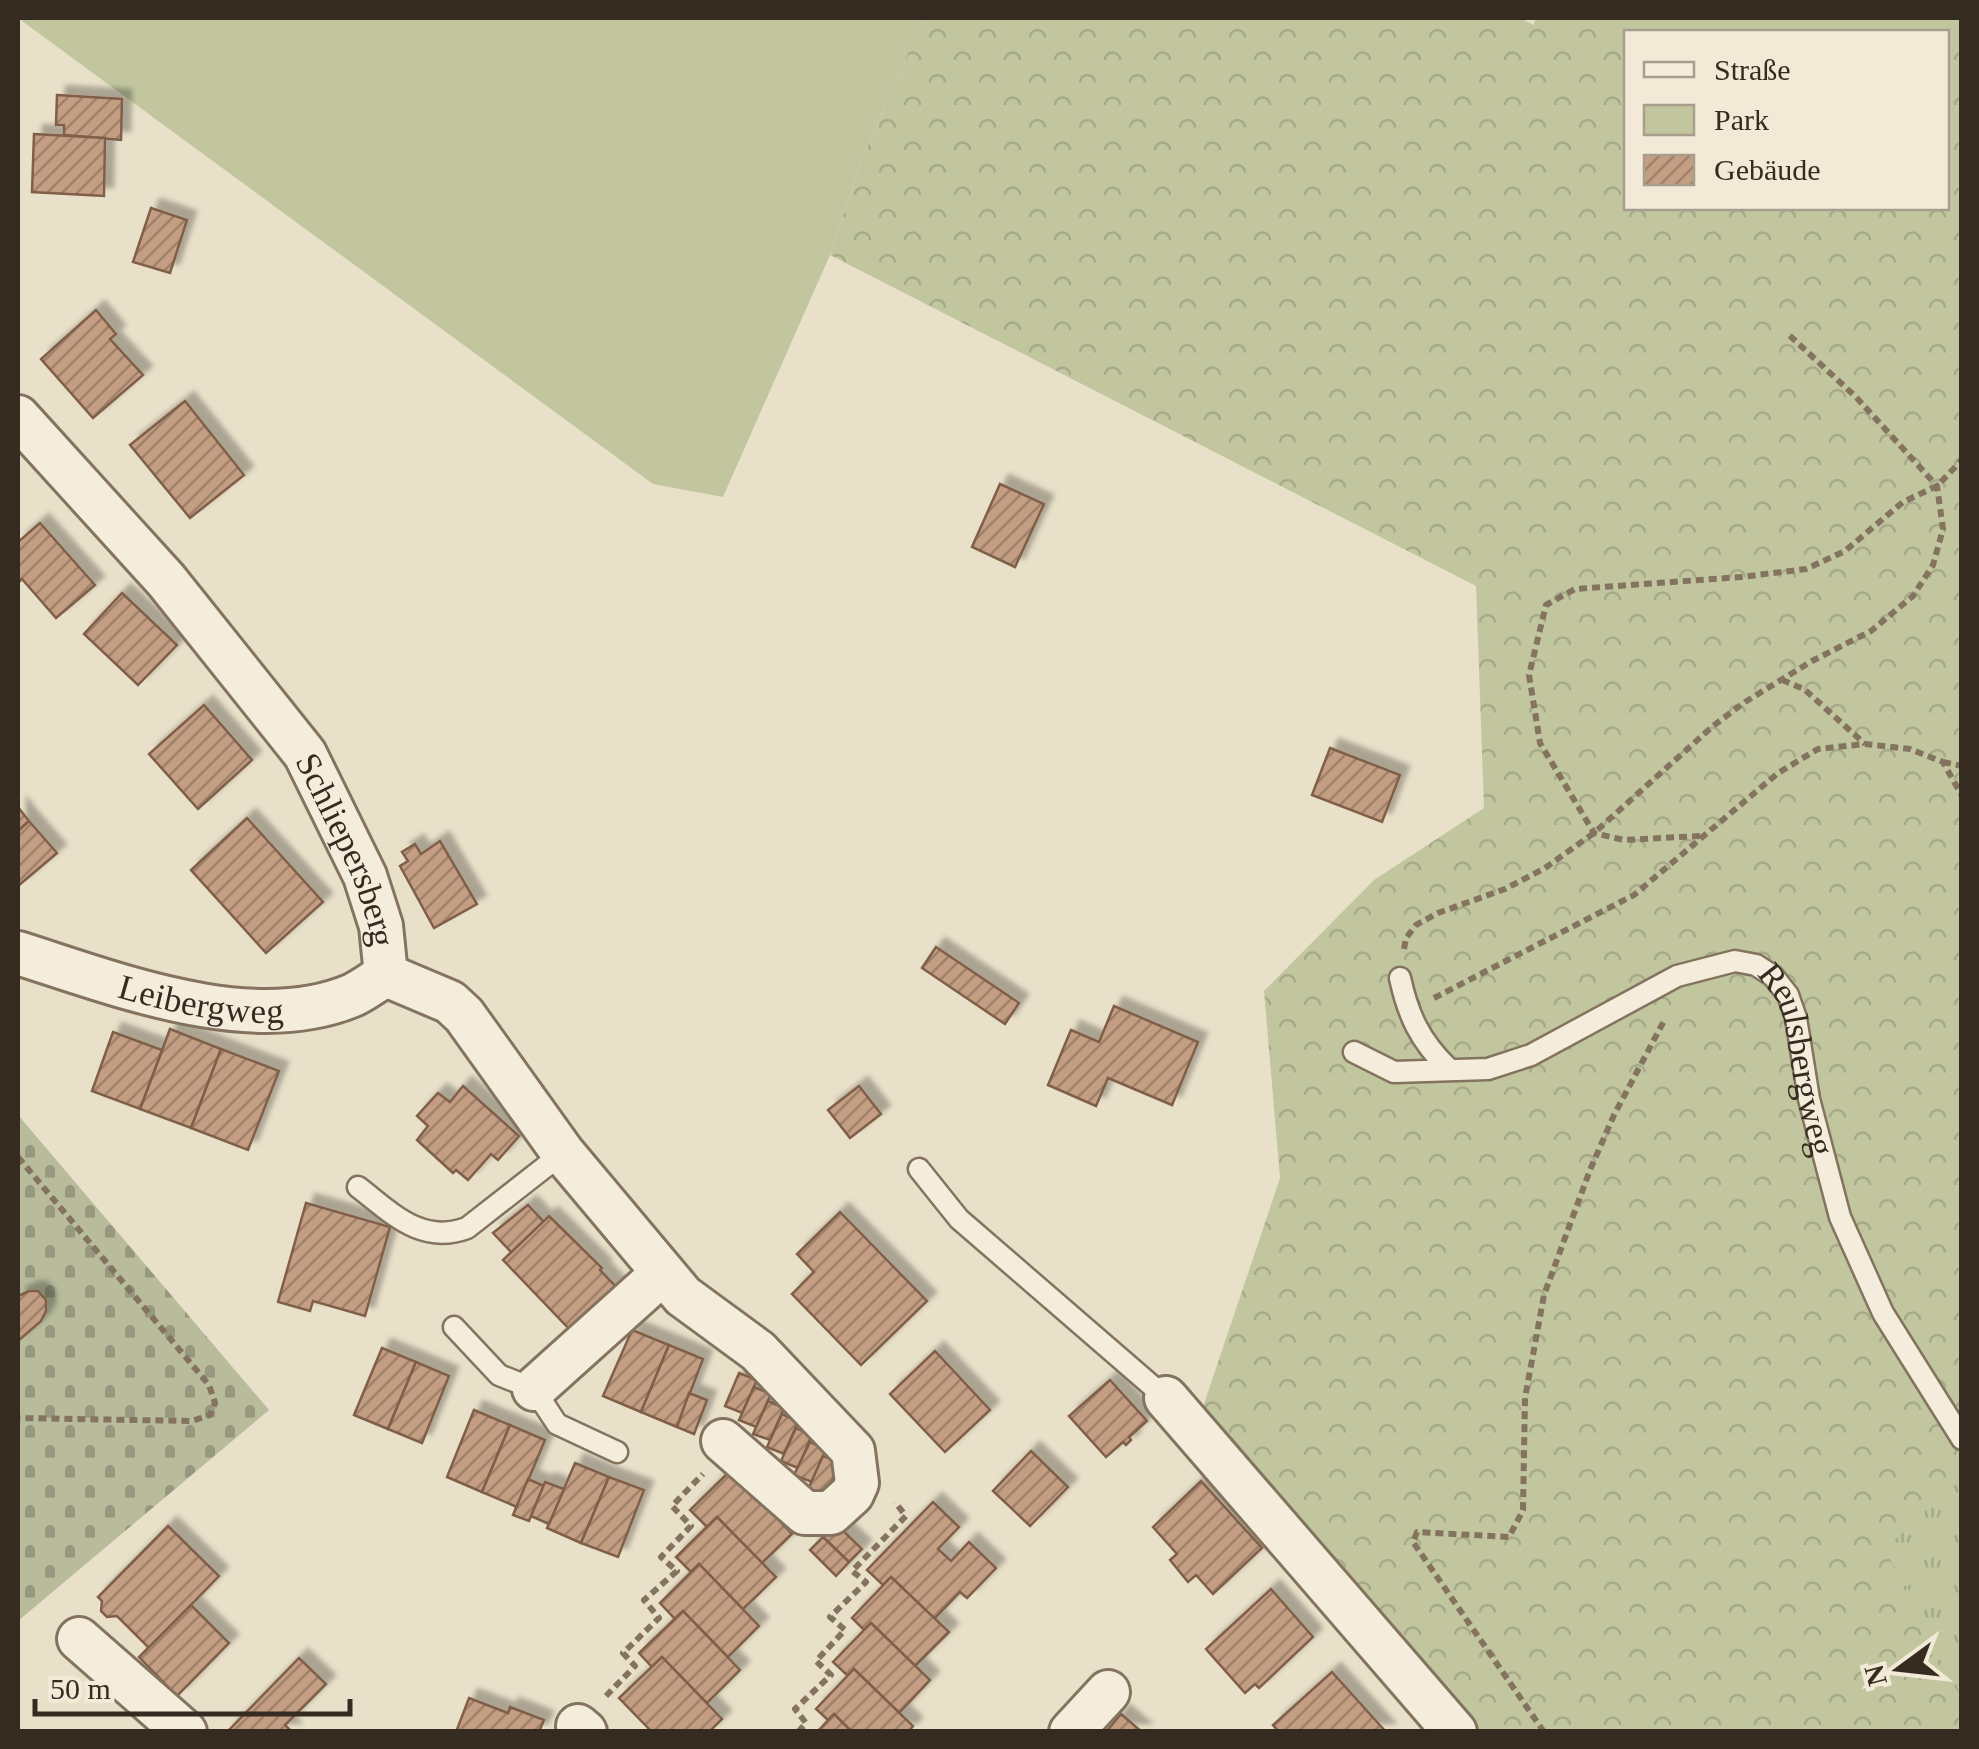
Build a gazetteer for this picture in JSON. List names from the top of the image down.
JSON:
{
  "streets": {
    "street": ["Schliepersberg", "Leibergweg"],
    "lane": ["Reulsbergweg"]
  },
  "crossings": [
    ["Schliepersberg", "Leibergweg"]
  ],
  "legend": ["Straße", "Park", "Gebäude"],
  "scale_bar": "50 m",
  "north": "left"
}
